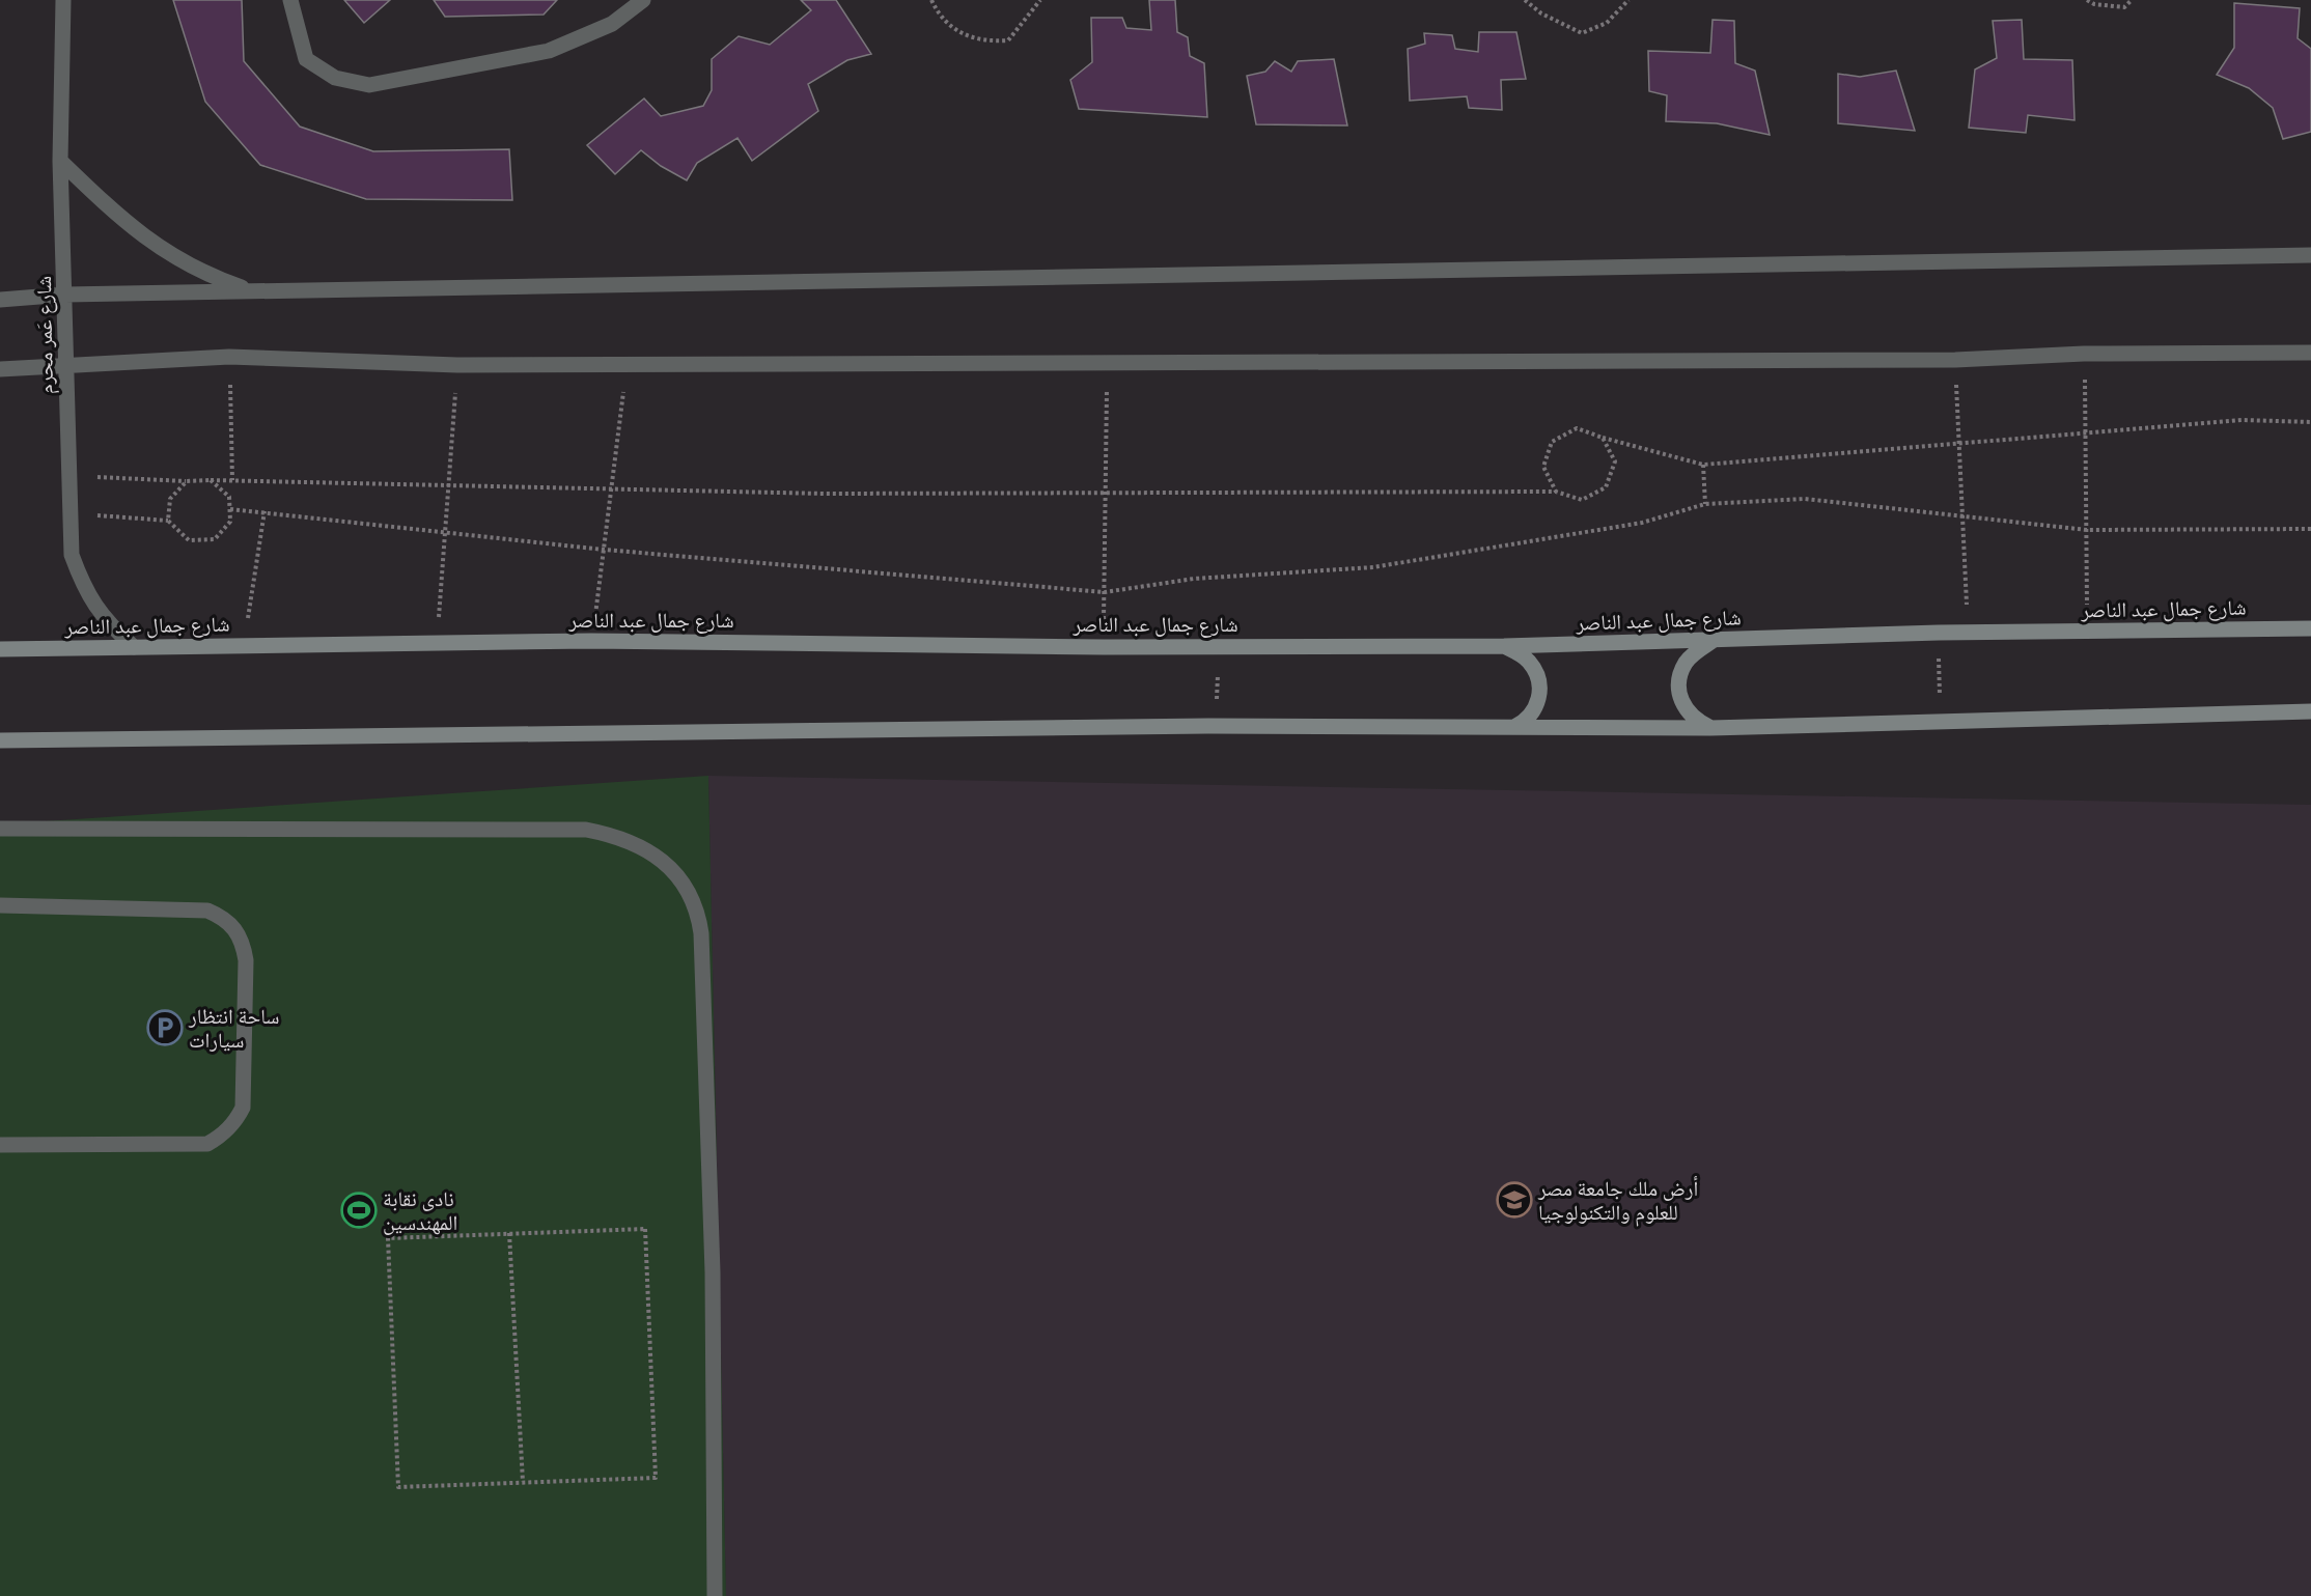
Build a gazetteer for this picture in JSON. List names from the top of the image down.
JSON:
{
  "streets": {
    "main road": ["شارع جمال عبد الناصر"],
    "street": ["شارع عَمر محرم"]
  },
  "crossings": [
    ["شارع عَمر محرم", "شارع جمال عبد الناصر"]
  ],
  "places": {
    "parking": ["ساحة انتظار سيارات"],
    "school or university": ["أرض ملك جامعة مصر للعلوم والتكنولوجيا"],
    "sports": ["نادى نقابة المهندسين"]
  }
}
